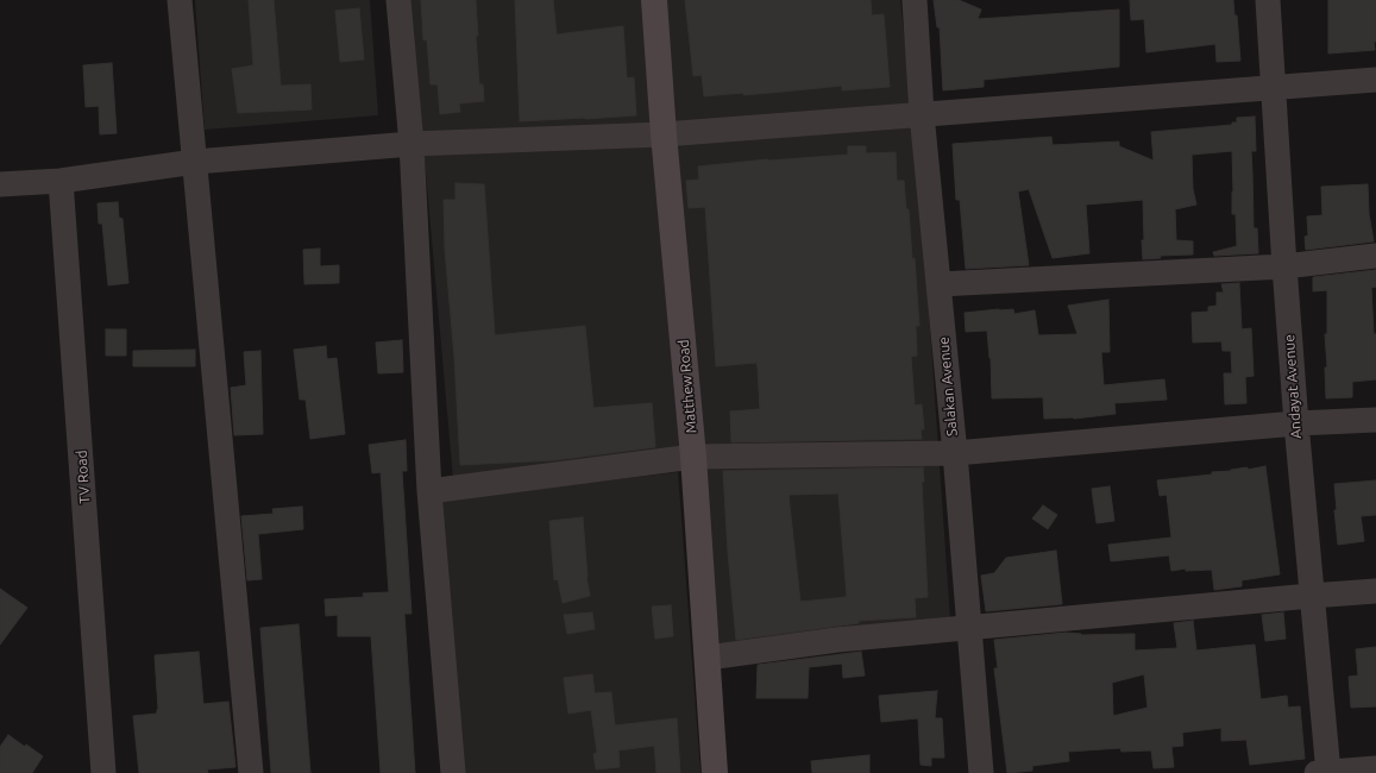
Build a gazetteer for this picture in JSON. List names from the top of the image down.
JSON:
{
  "streets": {
    "street": [
      "Matthew Road",
      "Salakan Avenue",
      "Andayat Avenue",
      "TV Road"
    ]
  }
}
